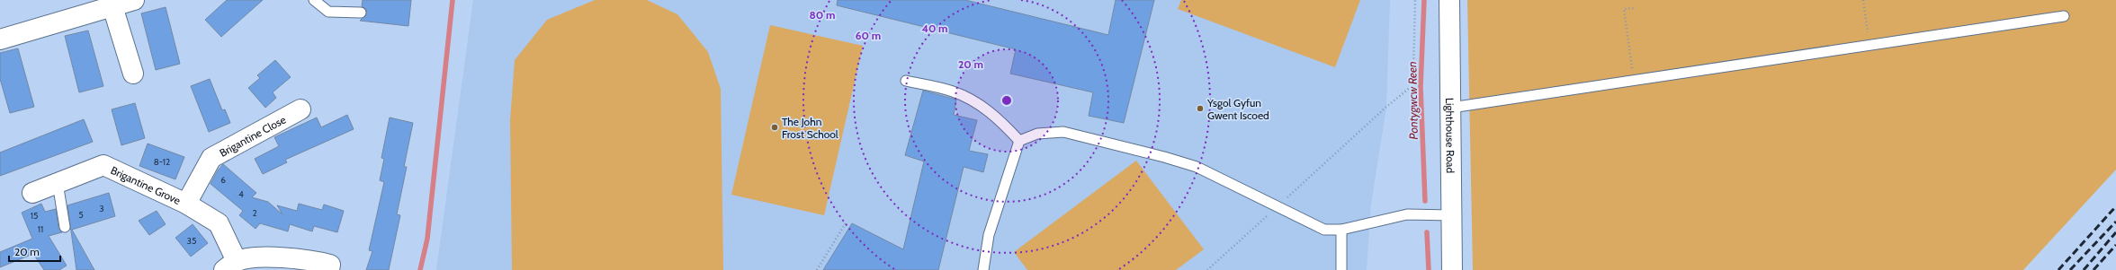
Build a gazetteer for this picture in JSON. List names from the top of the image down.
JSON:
{
  "streets": {
    "street": ["Lighthouse Road", "Brigantine Close", "Brigantine Grove"]
  },
  "crossings": [
    ["Brigantine Close", "Brigantine Grove"]
  ],
  "water": ["Pontygwcw Reen"],
  "places": ["Ysgol Gyfun Gwent Iscoed", "The John Frost School"],
  "house_numbers": [
    "8-12",
    "6",
    "4",
    "3",
    "2",
    "5",
    "15",
    "11",
    "35"
  ],
  "scale_bar": "20 m",
  "rings": [
    "80 m",
    "40 m",
    "60 m",
    "20 m"
  ]
}
